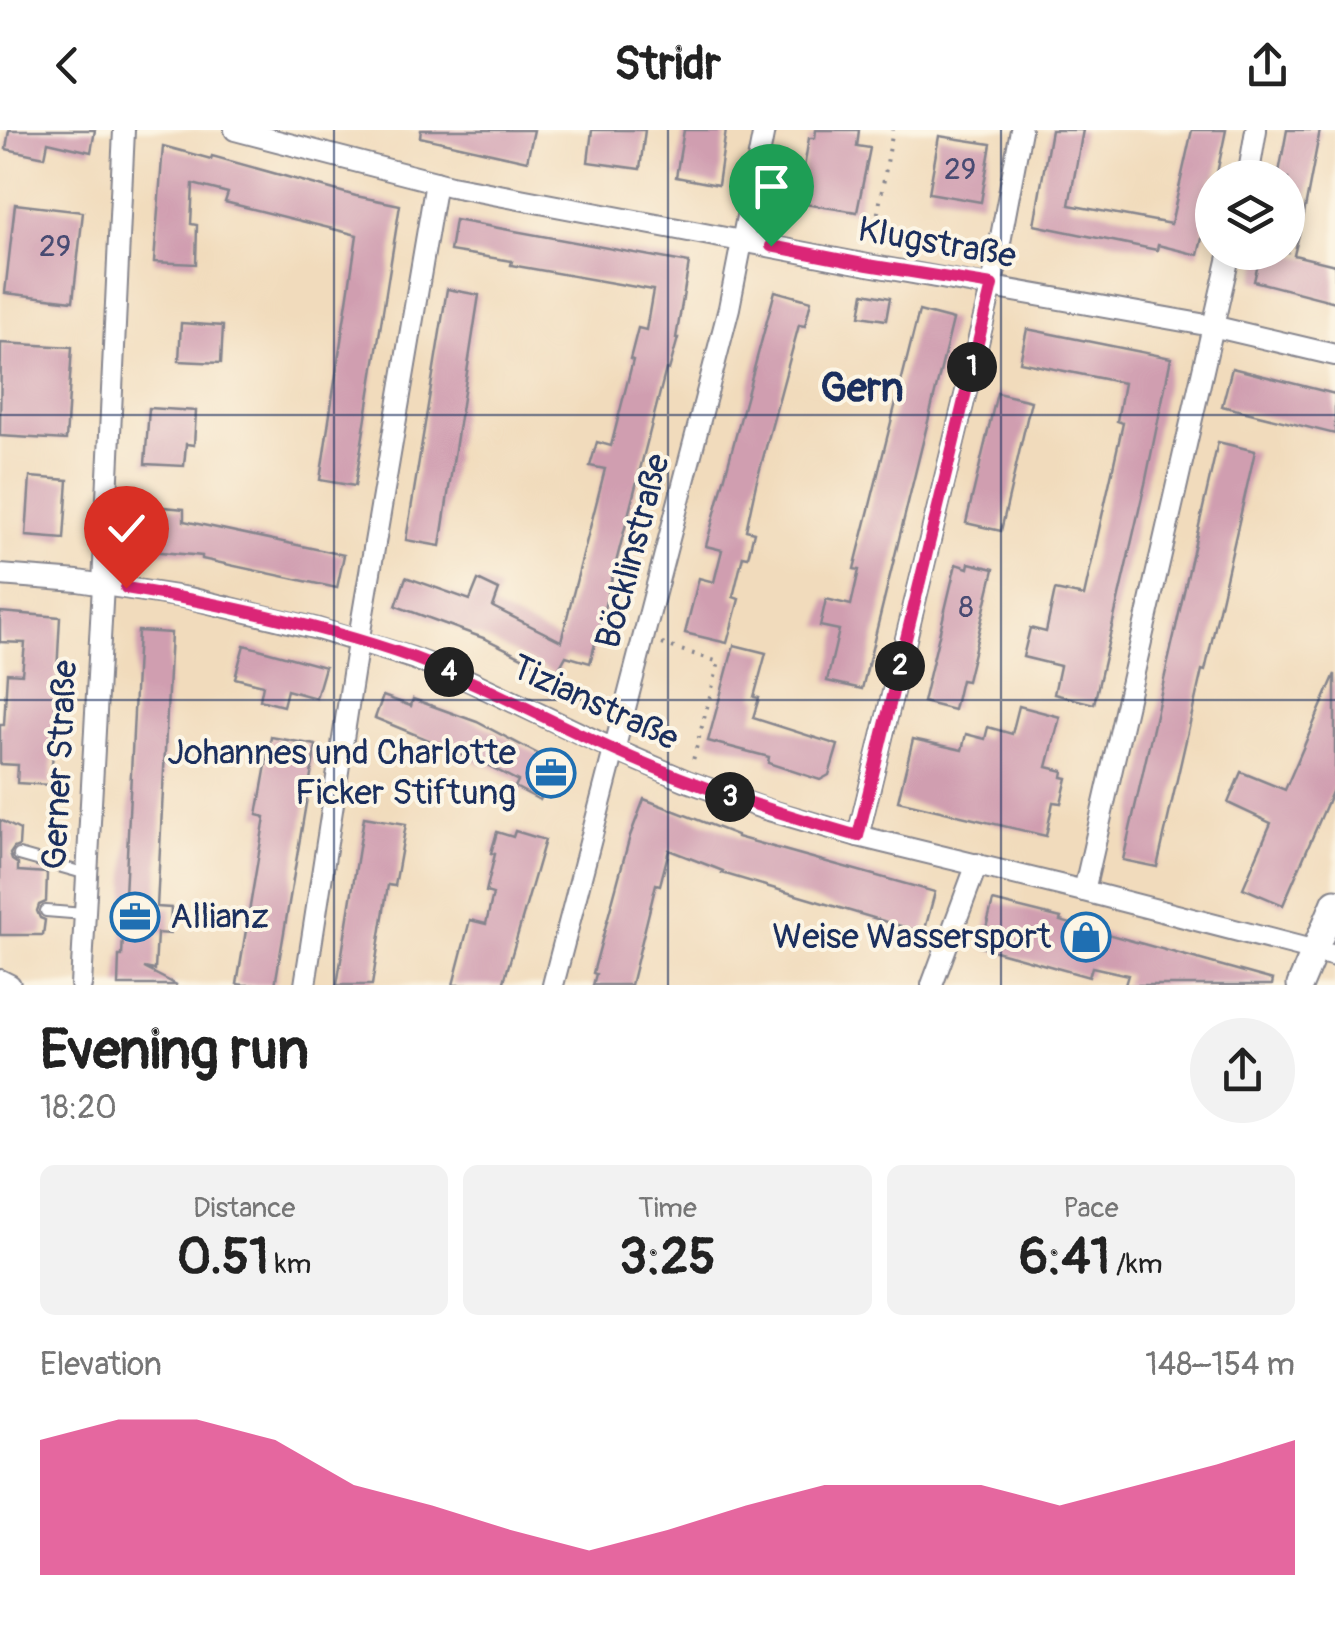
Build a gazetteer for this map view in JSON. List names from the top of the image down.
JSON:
{
  "streets": {
    "street": [
      "Klugstraße",
      "Böcklinstraße",
      "Tizianstraße",
      "Gerner Straße"
    ]
  },
  "crossings": [
    ["Klugstraße", "Böcklinstraße"],
    ["Böcklinstraße", "Tizianstraße"],
    ["Tizianstraße", "Gerner Straße"]
  ],
  "districts": ["Gern"],
  "places": {
    "office": ["Johannes und Charlotte Ficker Stiftung", "Allianz"],
    "shop": ["Weise Wassersport"]
  },
  "house_numbers": ["29", "29", "8"],
  "page": {
    "header": "Stridr",
    "pins": [
      "1",
      "2",
      "4",
      "3"
    ],
    "heading": ["Evening run", "18:20"],
    "stats": [
      ["Distance", "0.51 km"],
      ["Time", "3:25"],
      ["Pace", "6:41 /km"]
    ],
    "chart": ["Elevation", "148–154 m"]
  }
}
